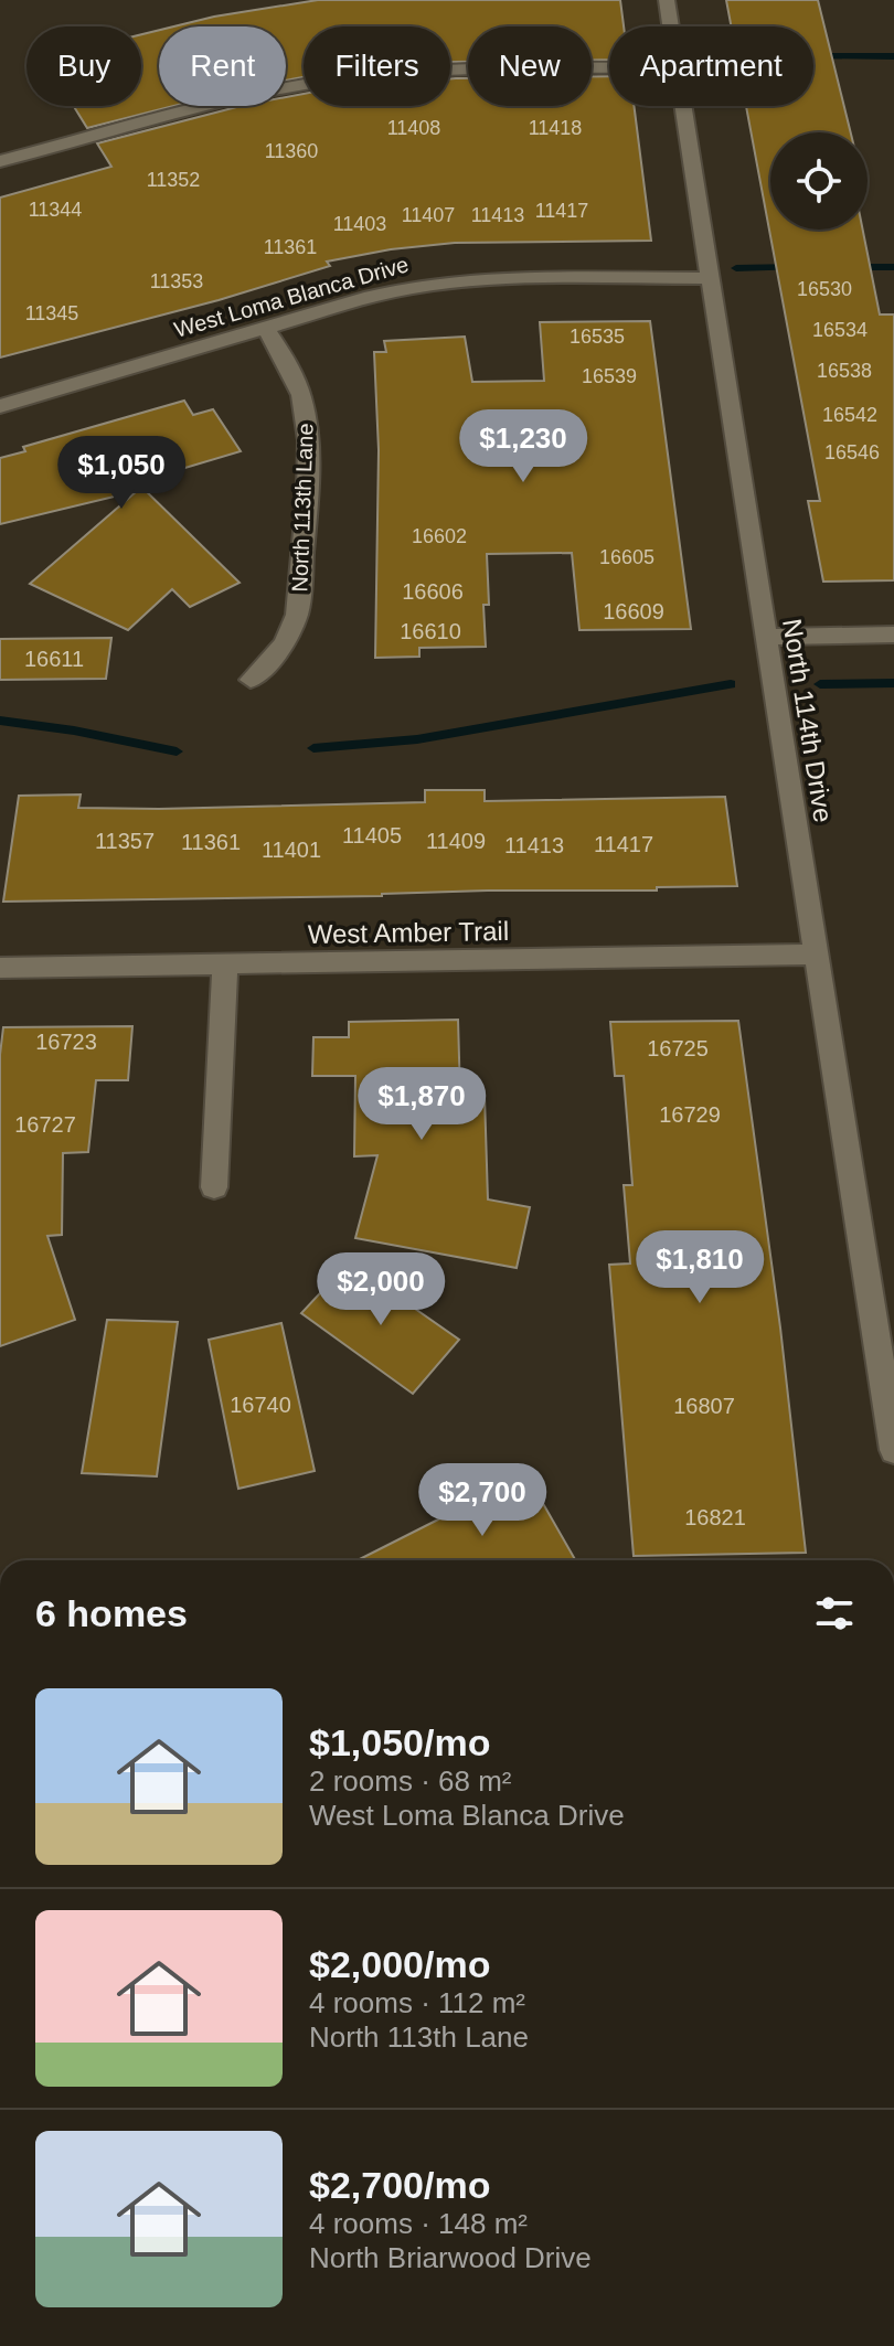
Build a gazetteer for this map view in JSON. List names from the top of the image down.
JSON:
{
  "streets": {
    "street": [
      "West Loma Blanca Drive",
      "North 113th Lane",
      "North 114th Drive",
      "West Amber Trail"
    ]
  },
  "crossings": [
    ["West Loma Blanca Drive", "North 113th Lane"],
    ["West Loma Blanca Drive", "North 114th Drive"],
    ["North 114th Drive", "West Amber Trail"]
  ],
  "house_numbers": [
    "11408",
    "11418",
    "11360",
    "11352",
    "11344",
    "11417",
    "11407",
    "11413",
    "11403",
    "11361",
    "11353",
    "16530",
    "11345",
    "16534",
    "16535",
    "16538",
    "16539",
    "16542",
    "16546",
    "16602",
    "16605",
    "16606",
    "16609",
    "16610",
    "16611",
    "11405",
    "11357",
    "11409",
    "11361",
    "11417",
    "11413",
    "11401",
    "16723",
    "16725",
    "16729",
    "16727",
    "16740",
    "16807",
    "16821"
  ],
  "page": {
    "chip": [
      "Buy",
      "Rent",
      "Filters",
      "New",
      "Apartment"
    ],
    "price": [
      "$1,230",
      "$1,050",
      "$1,870",
      "$1,810",
      "$2,000",
      "$2,700"
    ],
    "heading": "6 homes",
    "list": [
      {
        "name": "$1,050/mo",
        "note": "2 rooms · 68 m² · West Loma Blanca Drive"
      },
      {
        "name": "$2,000/mo",
        "note": "4 rooms · 112 m² · North 113th Lane"
      },
      {
        "name": "$2,700/mo",
        "note": "4 rooms · 148 m² · North Briarwood Drive"
      }
    ]
  }
}
